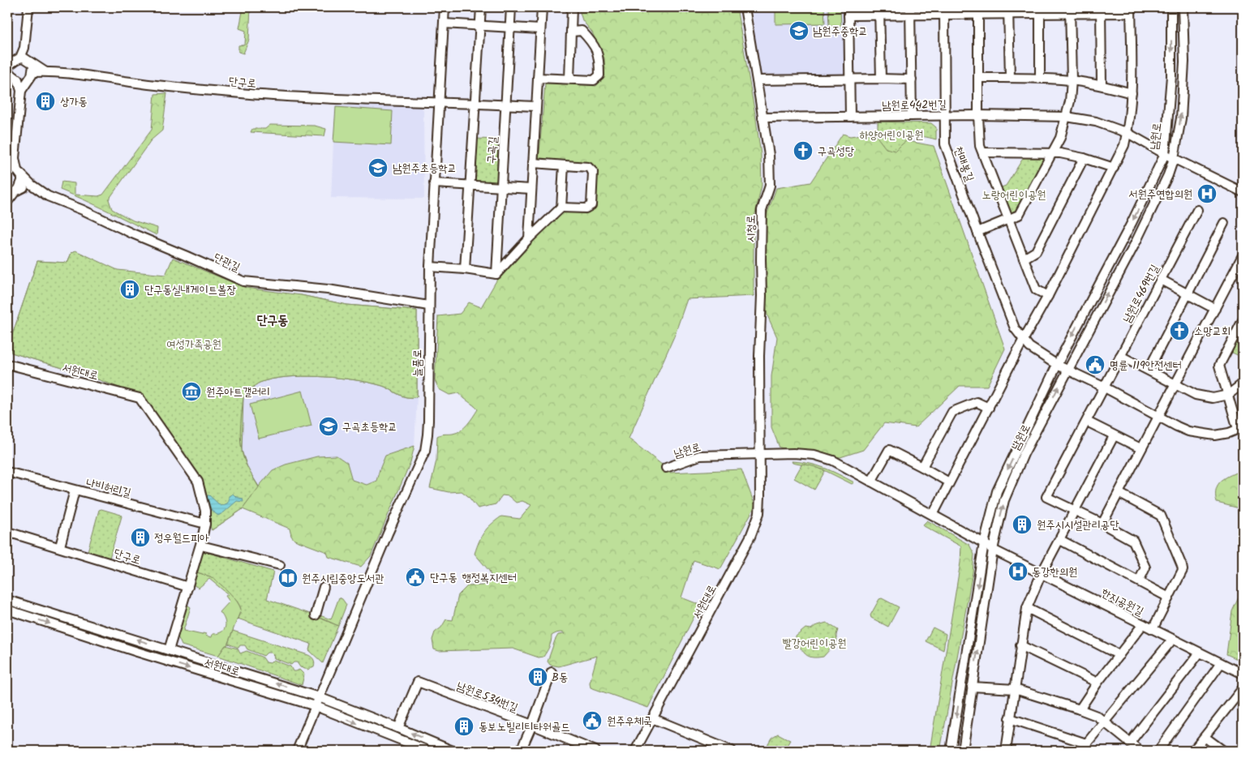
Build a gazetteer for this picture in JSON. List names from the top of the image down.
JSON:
{
  "streets": {
    "street": [
      "단구로",
      "남원로442번길",
      "남원로",
      "구곡길",
      "천매봉길",
      "시청로",
      "단관길",
      "남원로469번길",
      "늘품로",
      "서원대로",
      "나비허리길",
      "한지공원길",
      "남원로534번길"
    ]
  },
  "crossings": [
    ["단구로", "구곡길"],
    ["단구로", "늘품로"],
    ["단구로", "서원대로"],
    ["남원로442번길", "남원로"],
    ["남원로442번길", "천매봉길"],
    ["남원로442번길", "시청로"],
    ["남원로", "천매봉길"],
    ["남원로", "시청로"],
    ["남원로", "서원대로"],
    ["남원로", "한지공원길"],
    ["시청로", "서원대로"],
    ["단관길", "늘품로"],
    ["늘품로", "서원대로"],
    ["서원대로", "나비허리길"],
    ["서원대로", "남원로534번길"]
  ],
  "districts": ["단구동"],
  "parks": [
    "하양어린이공원",
    "노랑어린이공원",
    "여성가족공원",
    "빨강어린이공원"
  ],
  "places": {
    "school or university": ["남원주중학교", "남원주초등학교", "구곡초등학교"],
    "building": [
      "상가동",
      "단구동실내게이트볼장",
      "원주시시설관리공단",
      "정우월드피아",
      "B동",
      "동보노빌리티타워골드"
    ],
    "church": ["구곡성당", "소망교회"],
    "hospital": ["서원주연합의원", "동강한의원"],
    "public building": ["명륜 119안전센터", "단구동 행정복지센터", "원주우체국"],
    "museum": ["원주아트갤러리"],
    "library": ["원주시립중앙도서관"]
  }
}
